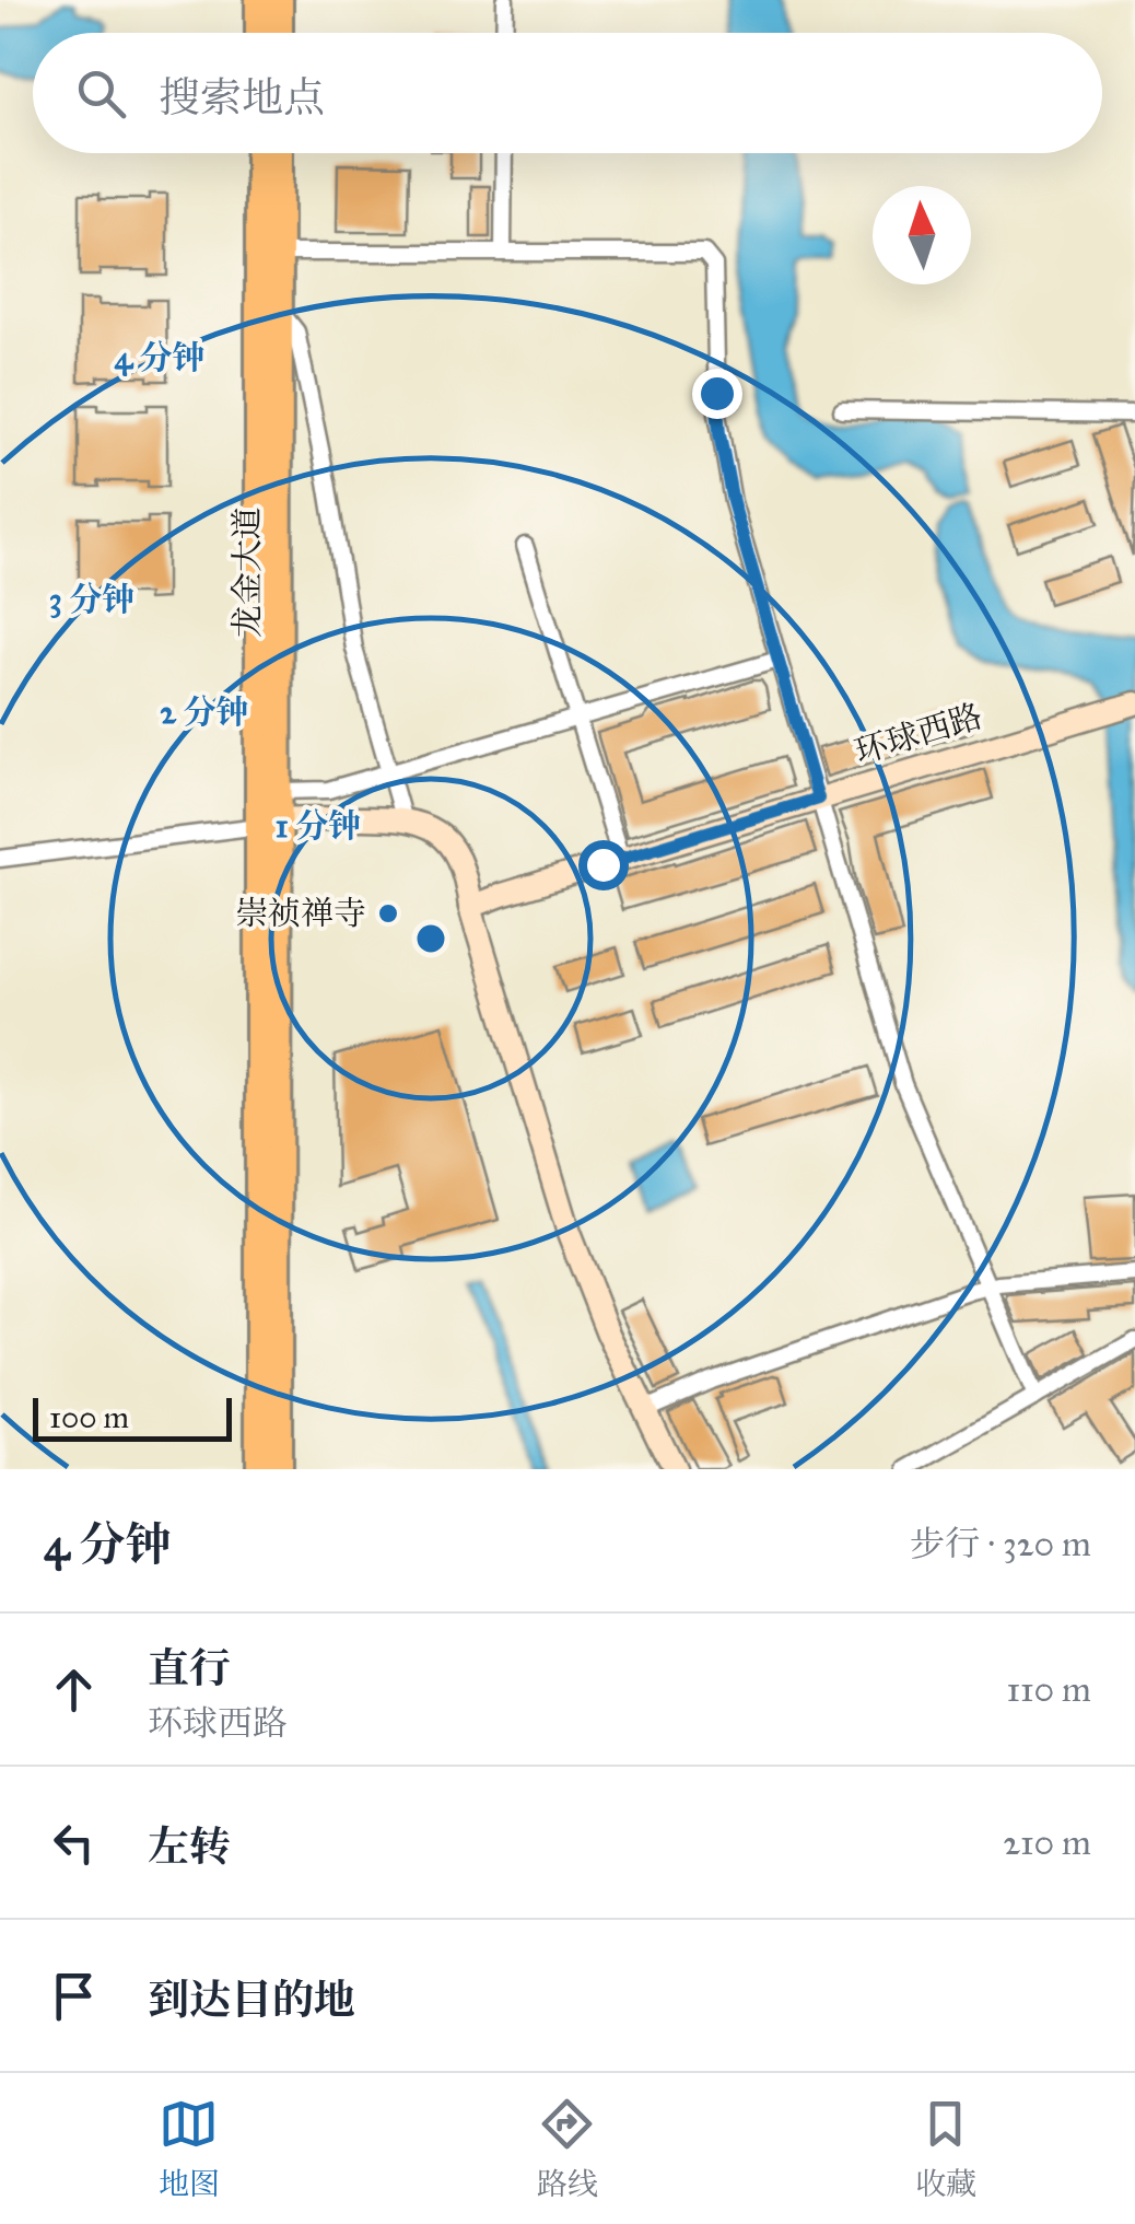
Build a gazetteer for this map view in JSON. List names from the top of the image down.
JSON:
{
  "streets": {
    "main road": ["龙金大道"],
    "street": ["环球西路"]
  },
  "places": ["崇祯禅寺"],
  "scale_bar": "100 m",
  "north": "top",
  "page": {
    "search": "搜索地点",
    "scale": "100 m",
    "heading": ["4 分钟", "步行 · 320 m"],
    "list": [
      ["直行", "环球西路", "110 m"],
      ["左转", "210 m"],
      "到达目的地"
    ],
    "nav": ["地图", "路线", "收藏"]
  },
  "rings": [
    "4 分钟",
    "3 分钟",
    "2 分钟",
    "1 分钟"
  ]
}
